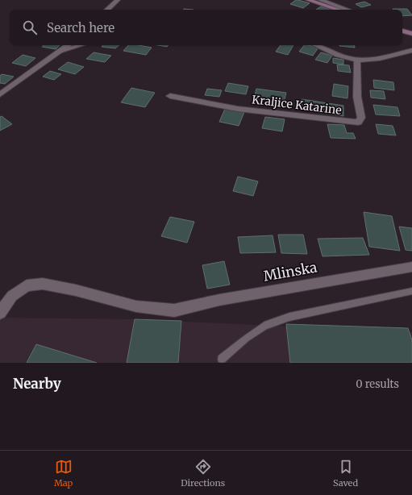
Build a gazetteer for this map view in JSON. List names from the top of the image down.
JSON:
{
  "streets": {
    "street": ["Kraljice Katarine", "Mlinska"]
  },
  "page": {
    "search": "Search here",
    "heading": ["Nearby", "0 results"],
    "nav": ["Map", "Directions", "Saved"]
  }
}
